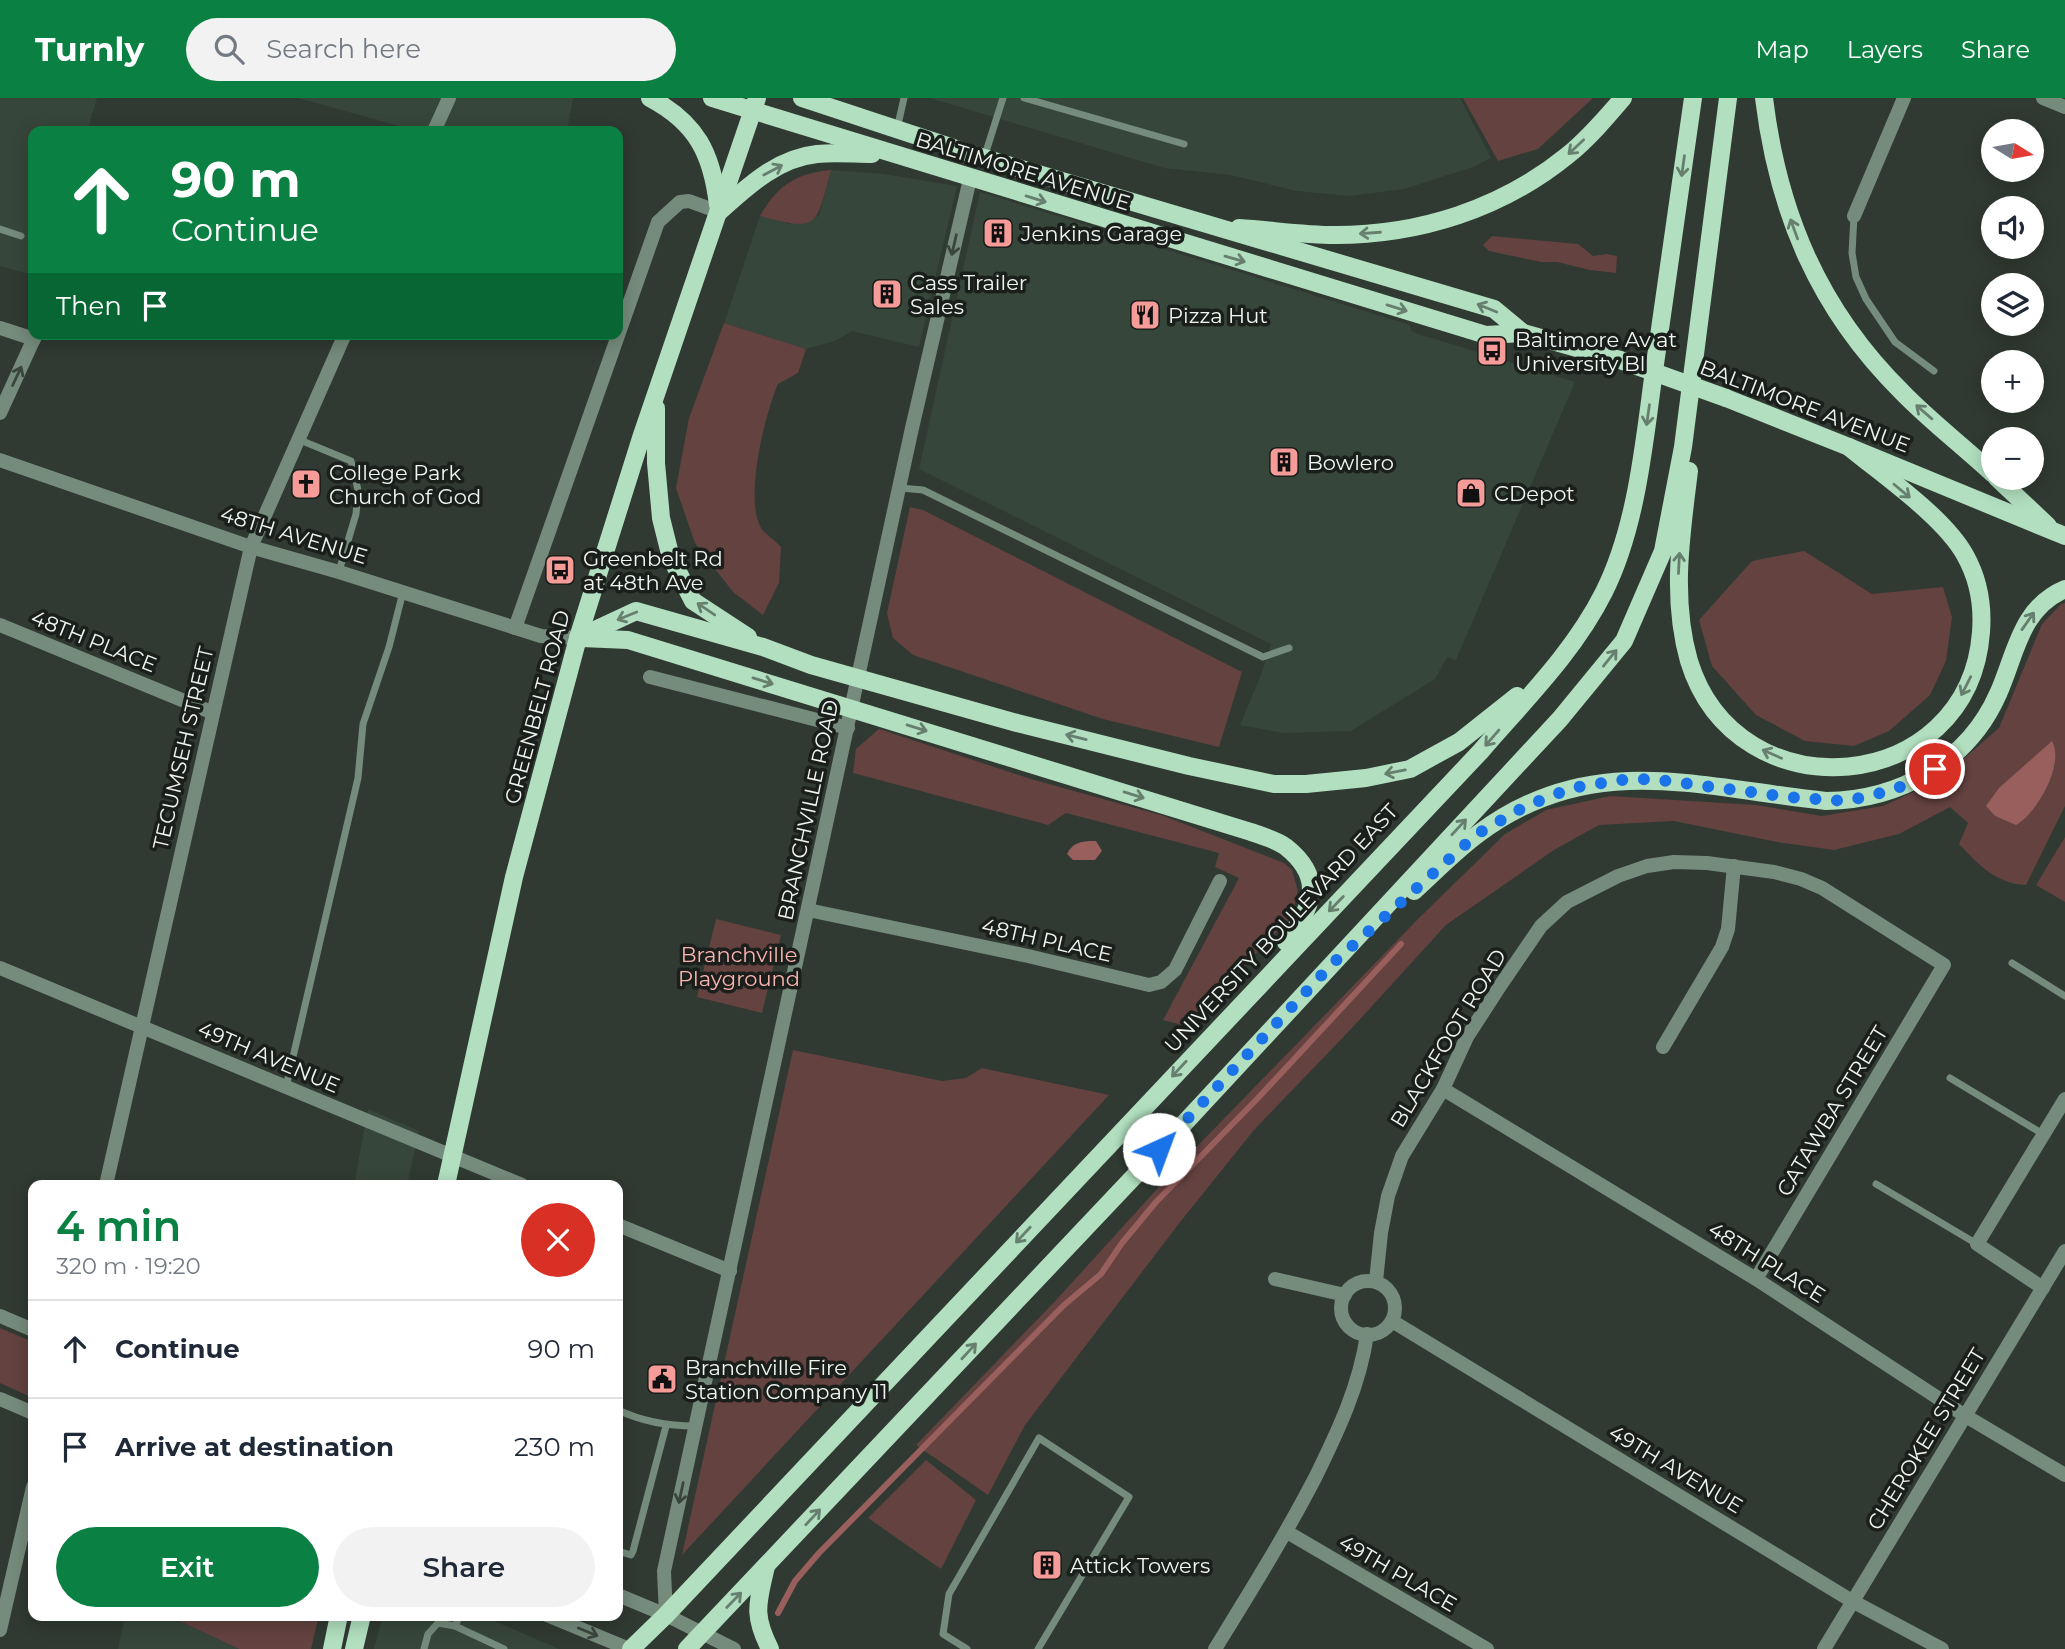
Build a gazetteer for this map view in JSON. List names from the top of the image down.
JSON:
{
  "streets": {
    "main road": [
      "BALTIMORE AVENUE",
      "48TH AVENUE",
      "GREENBELT ROAD",
      "UNIVERSITY BOULEVARD EAST"
    ],
    "street": [
      "48TH PLACE",
      "TECUMSEH STREET",
      "BRANCHVILLE ROAD",
      "BLACKFOOT ROAD",
      "49TH AVENUE",
      "CATAWBA STREET",
      "CHEROKEE STREET",
      "49TH PLACE"
    ]
  },
  "crossings": [
    ["BALTIMORE AVENUE", "GREENBELT ROAD"],
    ["BALTIMORE AVENUE", "BRANCHVILLE ROAD"],
    ["48TH AVENUE", "GREENBELT ROAD"],
    ["48TH AVENUE", "TECUMSEH STREET"],
    ["48TH AVENUE", "BRANCHVILLE ROAD"],
    ["48TH AVENUE", "UNIVERSITY BOULEVARD EAST"],
    ["48TH PLACE", "TECUMSEH STREET"],
    ["48TH PLACE", "BRANCHVILLE ROAD"],
    ["48TH PLACE", "BLACKFOOT ROAD"],
    ["48TH PLACE", "CATAWBA STREET"],
    ["48TH PLACE", "CHEROKEE STREET"],
    ["GREENBELT ROAD", "49TH AVENUE"],
    ["TECUMSEH STREET", "49TH AVENUE"],
    ["BRANCHVILLE ROAD", "UNIVERSITY BOULEVARD EAST"],
    ["BLACKFOOT ROAD", "49TH AVENUE"],
    ["BLACKFOOT ROAD", "CATAWBA STREET"],
    ["49TH AVENUE", "CHEROKEE STREET"]
  ],
  "parks": ["Branchville Playground"],
  "places": {
    "building": [
      "Jenkins Garage",
      "Cass Trailer Sales",
      "Bowlero",
      "Attick Towers"
    ],
    "restaurant": ["Pizza Hut"],
    "bus stop": ["Baltimore Av at University Bl", "Greenbelt Rd at 48th Ave"],
    "church": ["College Park Church of God"],
    "shop": ["CDepot"],
    "public building": ["Branchville Fire Station Company 11"]
  },
  "north": "right",
  "page": {
    "header": "Turnly",
    "search": "Search here",
    "nav": ["Map", "Layers", "Share"],
    "map_buttons": ["+", "−"],
    "turn": ["90 m", "Continue"],
    "then": "Then",
    "heading": ["4 min", "320 m · 19:20"],
    "list": [
      {
        "name": "Continue",
        "value": "90 m"
      },
      {
        "name": "Arrive at destination",
        "value": "230 m"
      }
    ],
    "buttons": ["Exit", "Share"]
  }
}
